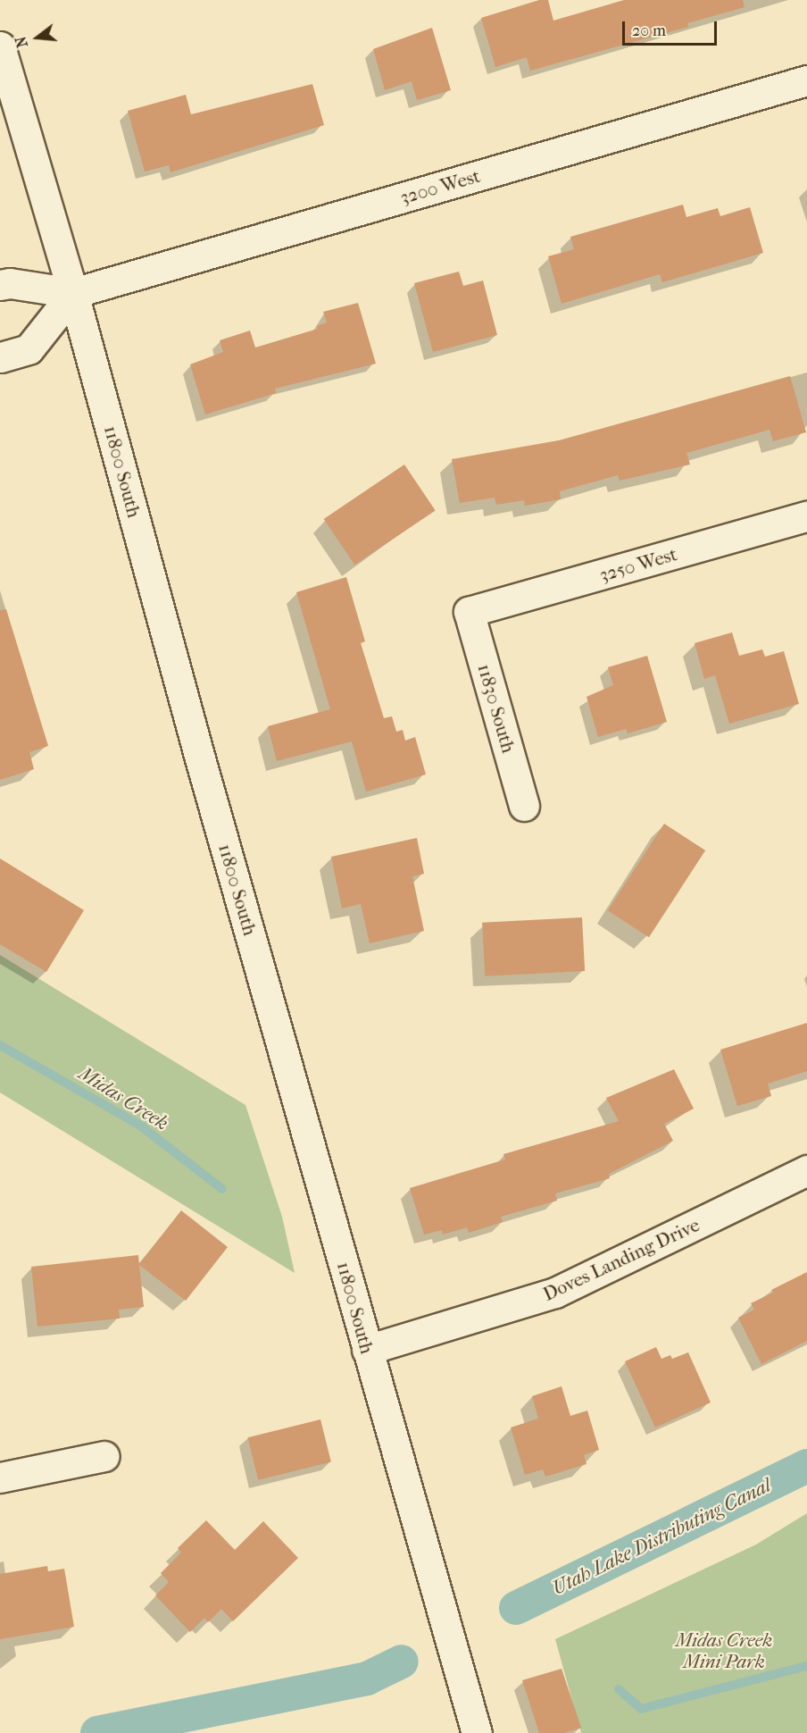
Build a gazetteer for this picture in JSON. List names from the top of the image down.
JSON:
{
  "streets": {
    "street": [
      "3200 West",
      "11800 South",
      "3250 West",
      "11830 South",
      "Doves Landing Drive"
    ]
  },
  "crossings": [
    ["3200 West", "11800 South"],
    ["11800 South", "Doves Landing Drive"],
    ["3250 West", "11830 South"]
  ],
  "water": ["Midas Creek", "Utah Lake Distributing Canal"],
  "parks": ["Midas Creek Mini Park"],
  "scale_bar": "20 m",
  "north": "left"
}
